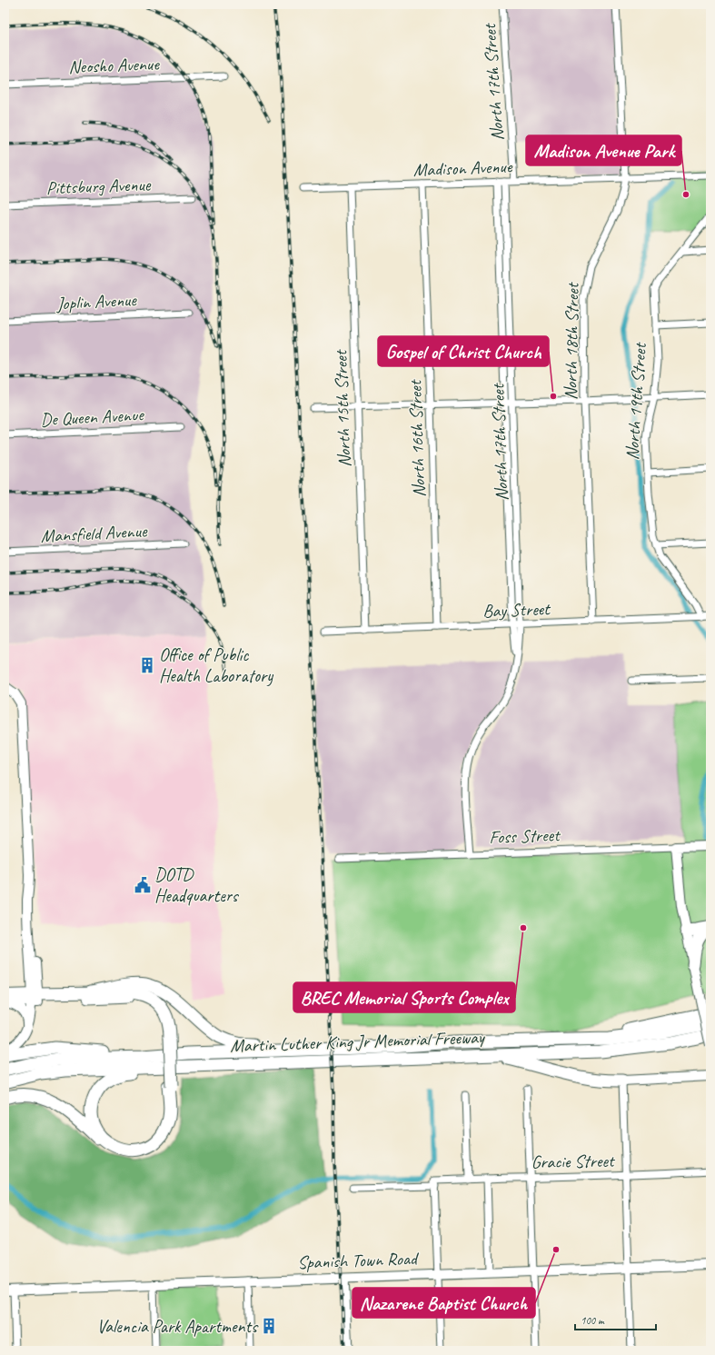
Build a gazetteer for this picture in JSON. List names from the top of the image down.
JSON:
{
  "streets": {
    "highway": ["Martin Luther King Jr Memorial Freeway"],
    "street": [
      "Neosho Avenue",
      "North 17th Street",
      "Madison Avenue",
      "Pittsburg Avenue",
      "Joplin Avenue",
      "North 18th Street",
      "North 19th Street",
      "North 15th Street",
      "De Queen Avenue",
      "North 16th Street",
      "Mansfield Avenue",
      "Bay Street",
      "Foss Street",
      "Gracie Street",
      "Spanish Town Road"
    ]
  },
  "crossings": [
    ["North 17th Street", "Madison Avenue"],
    ["North 17th Street", "Bay Street"],
    ["North 17th Street", "Foss Street"],
    ["Madison Avenue", "North 18th Street"],
    ["Madison Avenue", "North 15th Street"],
    ["Madison Avenue", "North 16th Street"],
    ["North 18th Street", "Bay Street"],
    ["North 19th Street", "Bay Street"],
    ["North 15th Street", "Bay Street"],
    ["North 16th Street", "Bay Street"]
  ],
  "places": {
    "other": [
      "Madison Avenue Park",
      "Gospel of Christ Church",
      "BREC Memorial Sports Complex",
      "Nazarene Baptist Church"
    ],
    "building": ["Office of Public Health Laboratory", "Valencia Park Apartments"],
    "public building": ["DOTD Headquarters"]
  },
  "scale_bar": "100 m"
}
